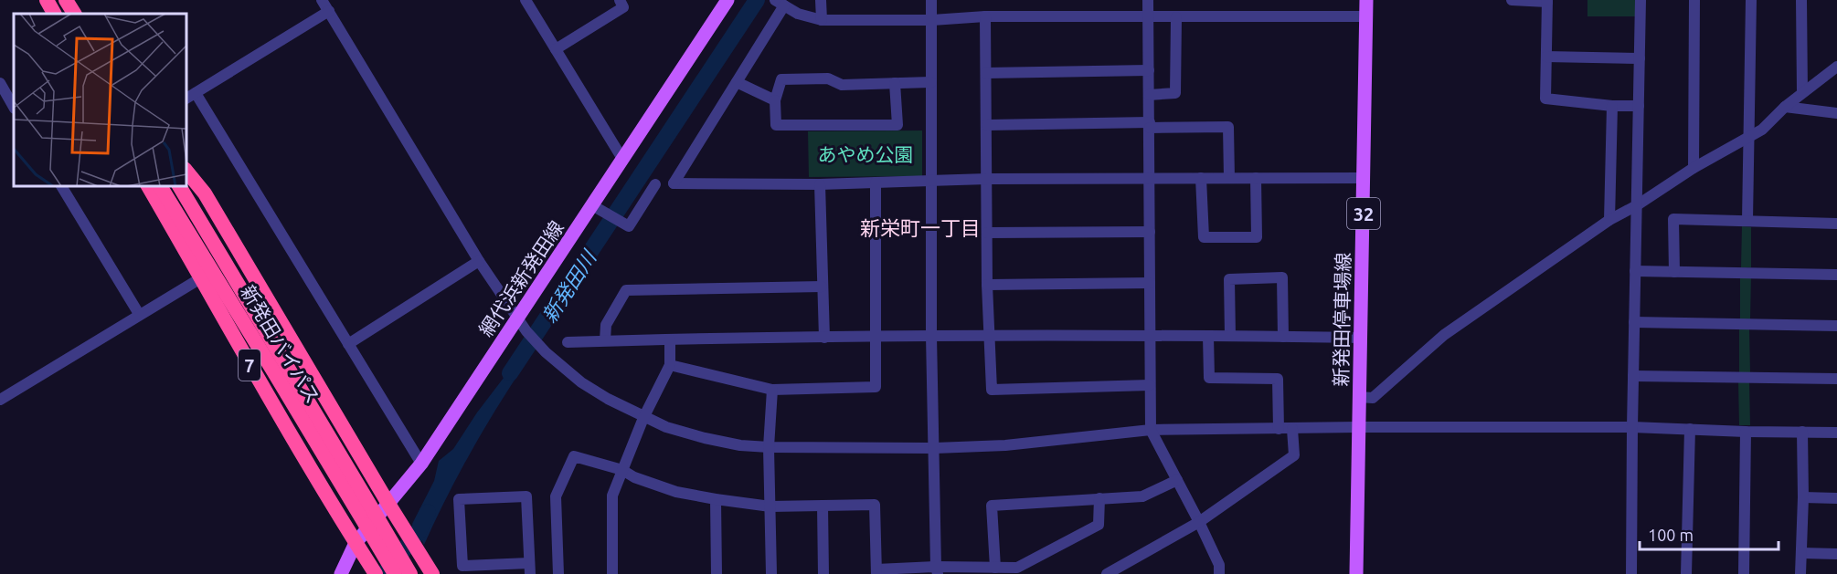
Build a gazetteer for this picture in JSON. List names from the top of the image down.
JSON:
{
  "streets": {
    "highway": ["新発田バイパス", "7"],
    "main road": ["32", "網代浜新発田線", "新発田停車場線"]
  },
  "crossings": [
    ["網代浜新発田線", "7"],
    ["新発田バイパス", "7"]
  ],
  "districts": ["新栄町一丁目"],
  "water": ["新発田川"],
  "parks": ["あやめ公園"],
  "scale_bar": "100 m"
}
